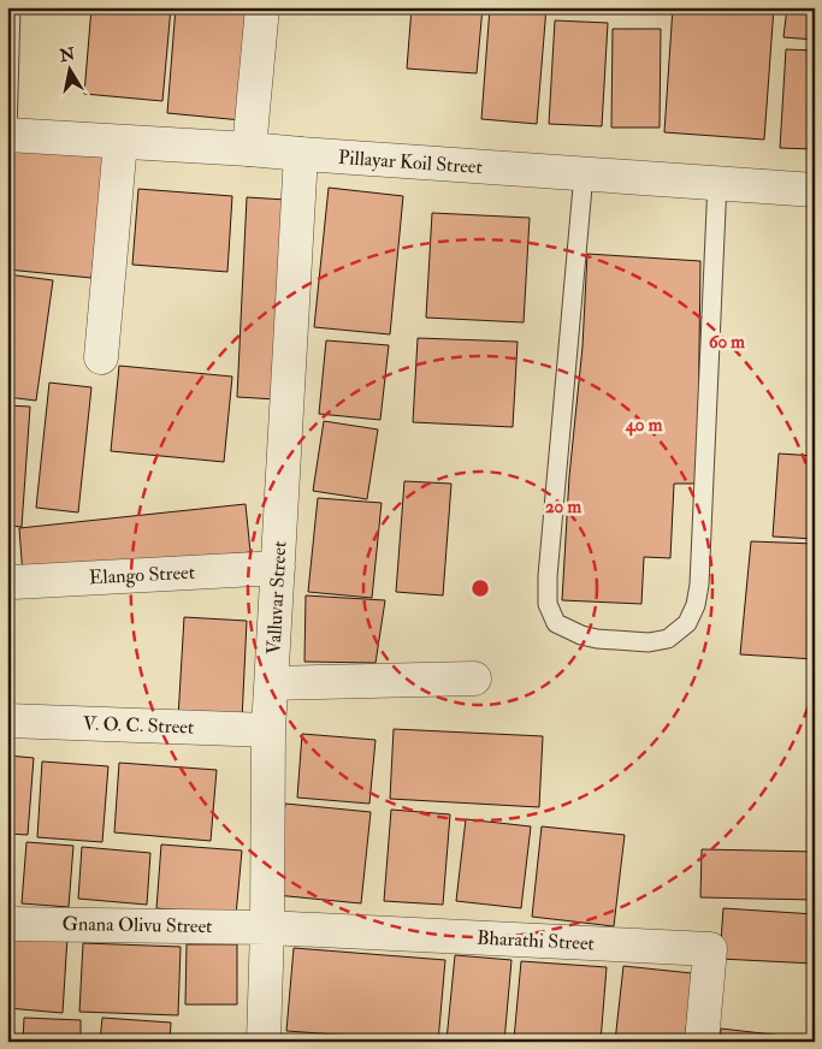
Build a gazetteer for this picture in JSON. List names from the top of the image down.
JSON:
{
  "streets": {
    "street": [
      "Pillayar Koil Street",
      "Elango Street",
      "Valluvar Street",
      "V. O. C. Street",
      "Gnana Olivu Street",
      "Bharathi Street"
    ]
  },
  "crossings": [
    ["Pillayar Koil Street", "Valluvar Street"],
    ["Elango Street", "Valluvar Street"],
    ["Valluvar Street", "V. O. C. Street"],
    ["Valluvar Street", "Gnana Olivu Street"],
    ["Valluvar Street", "Bharathi Street"],
    ["Gnana Olivu Street", "Bharathi Street"]
  ],
  "north": "top",
  "rings": ["60 m", "40 m", "20 m"]
}
